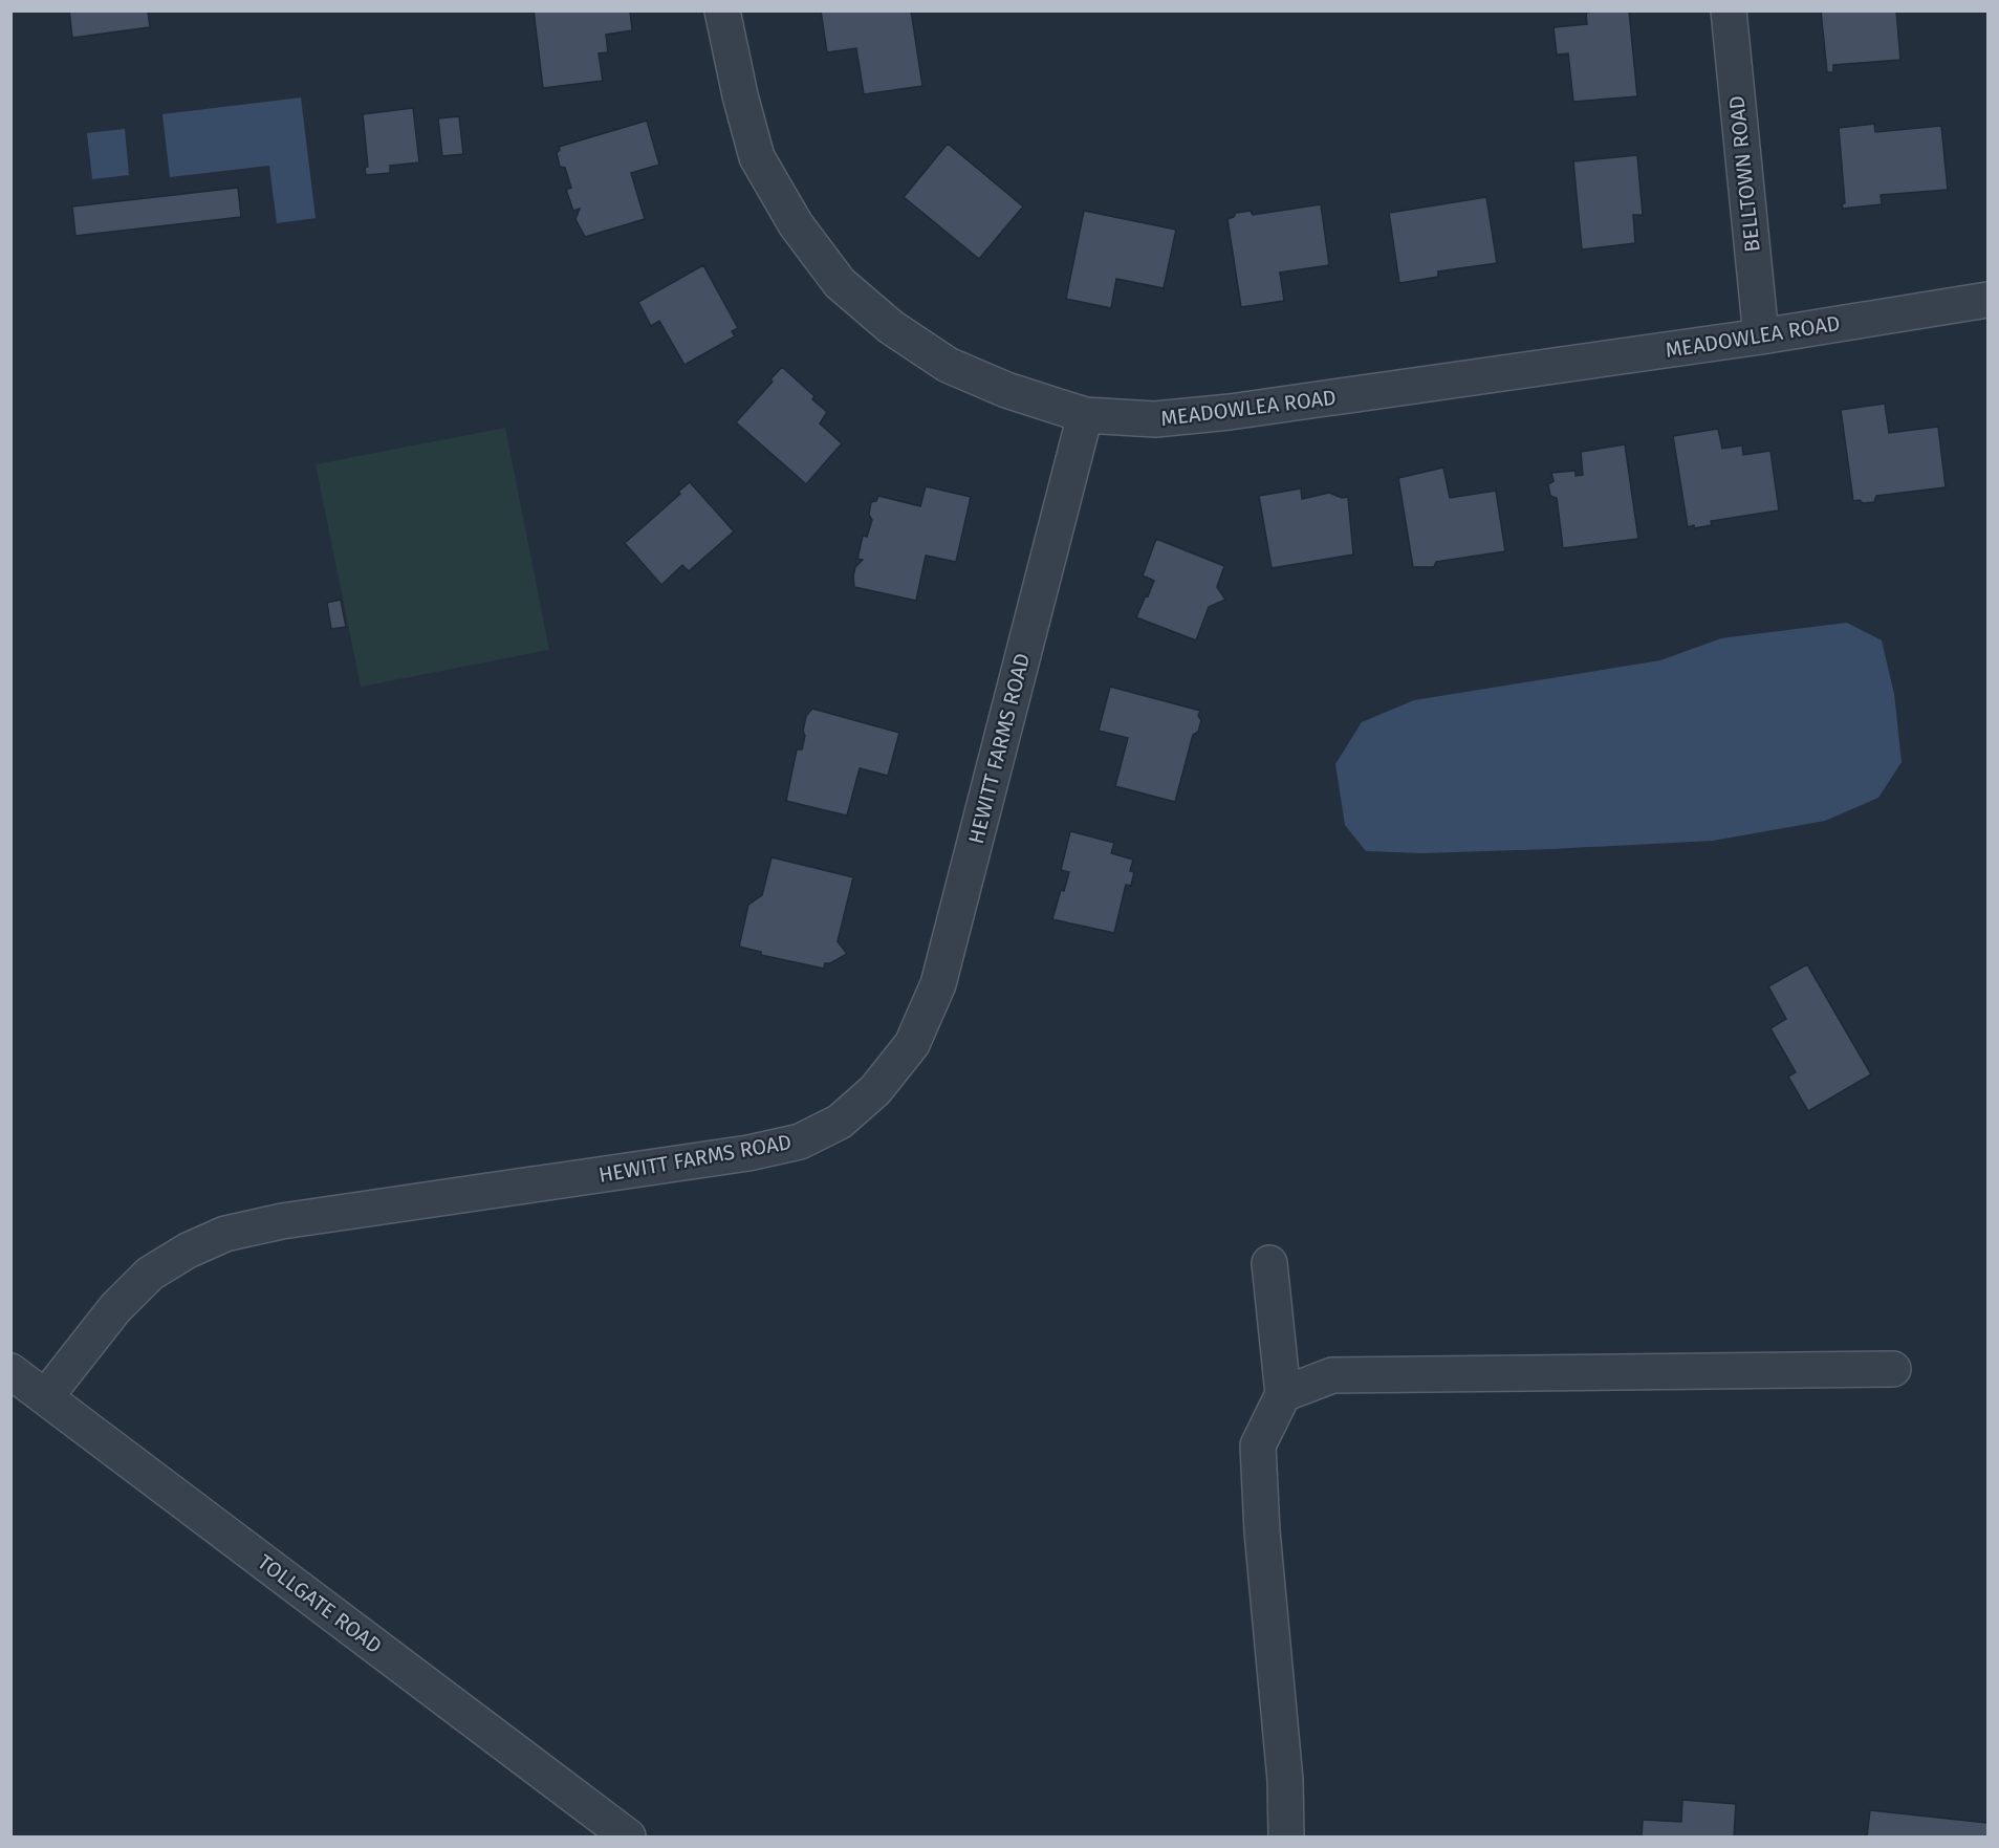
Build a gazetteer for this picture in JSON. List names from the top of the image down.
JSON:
{
  "streets": {
    "street": [
      "BELLTOWN ROAD",
      "MEADOWLEA ROAD",
      "HEWITT FARMS ROAD",
      "TOLLGATE ROAD"
    ]
  },
  "crossings": [
    ["BELLTOWN ROAD", "MEADOWLEA ROAD"],
    ["MEADOWLEA ROAD", "HEWITT FARMS ROAD"],
    ["HEWITT FARMS ROAD", "TOLLGATE ROAD"]
  ]
}
